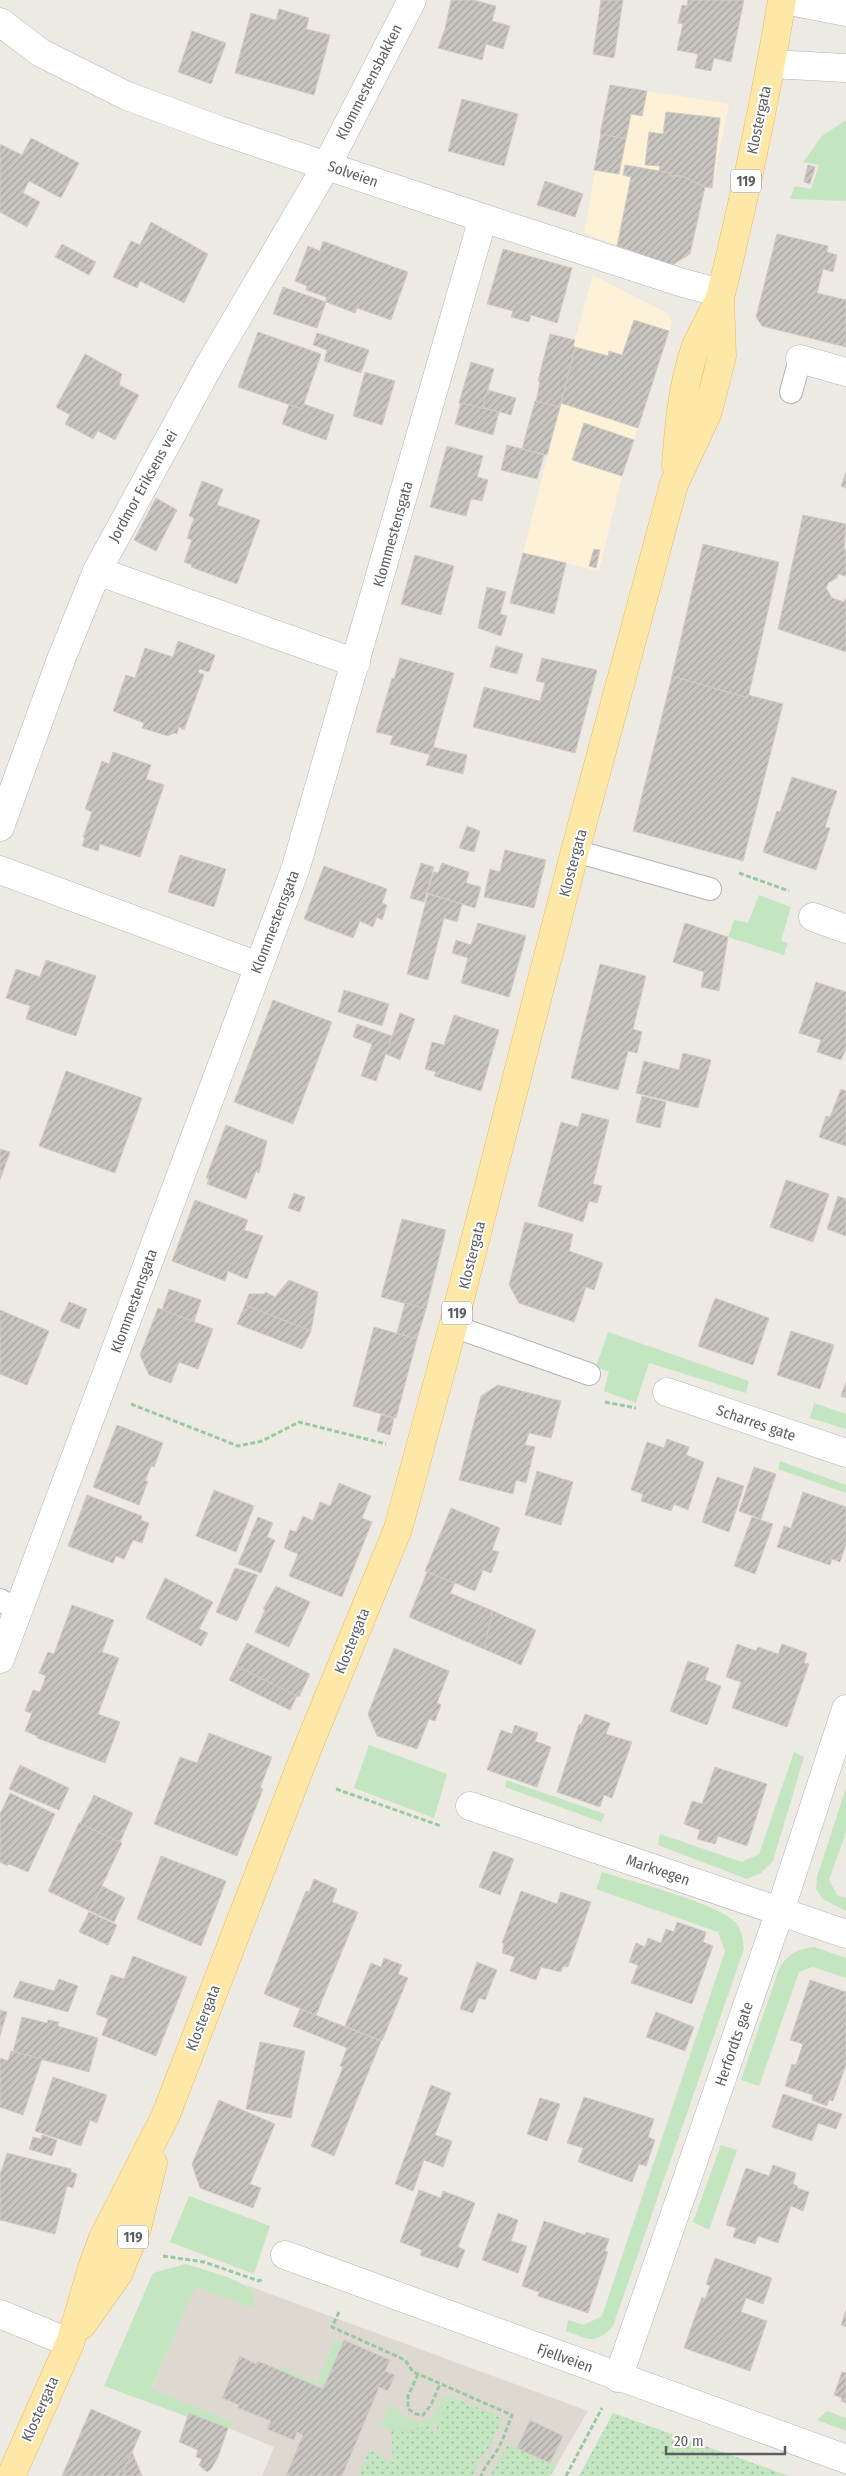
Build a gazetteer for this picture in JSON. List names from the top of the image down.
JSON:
{
  "streets": {
    "main road": ["Klostergata", "119"],
    "street": [
      "Klommestensbakken",
      "Solveien",
      "Jordmor Eriksens vei",
      "Klommestensgata",
      "Scharres gate",
      "Markvegen",
      "Herfordts gate",
      "Fjellveien"
    ]
  },
  "crossings": [
    ["Klommestensbakken", "Solveien"],
    ["Klommestensbakken", "Jordmor Eriksens vei"],
    ["Klostergata", "Solveien"],
    ["Solveien", "Jordmor Eriksens vei"],
    ["Solveien", "Klommestensgata"],
    ["Markvegen", "Herfordts gate"],
    ["Herfordts gate", "Fjellveien"]
  ],
  "scale_bar": "20 m"
}
